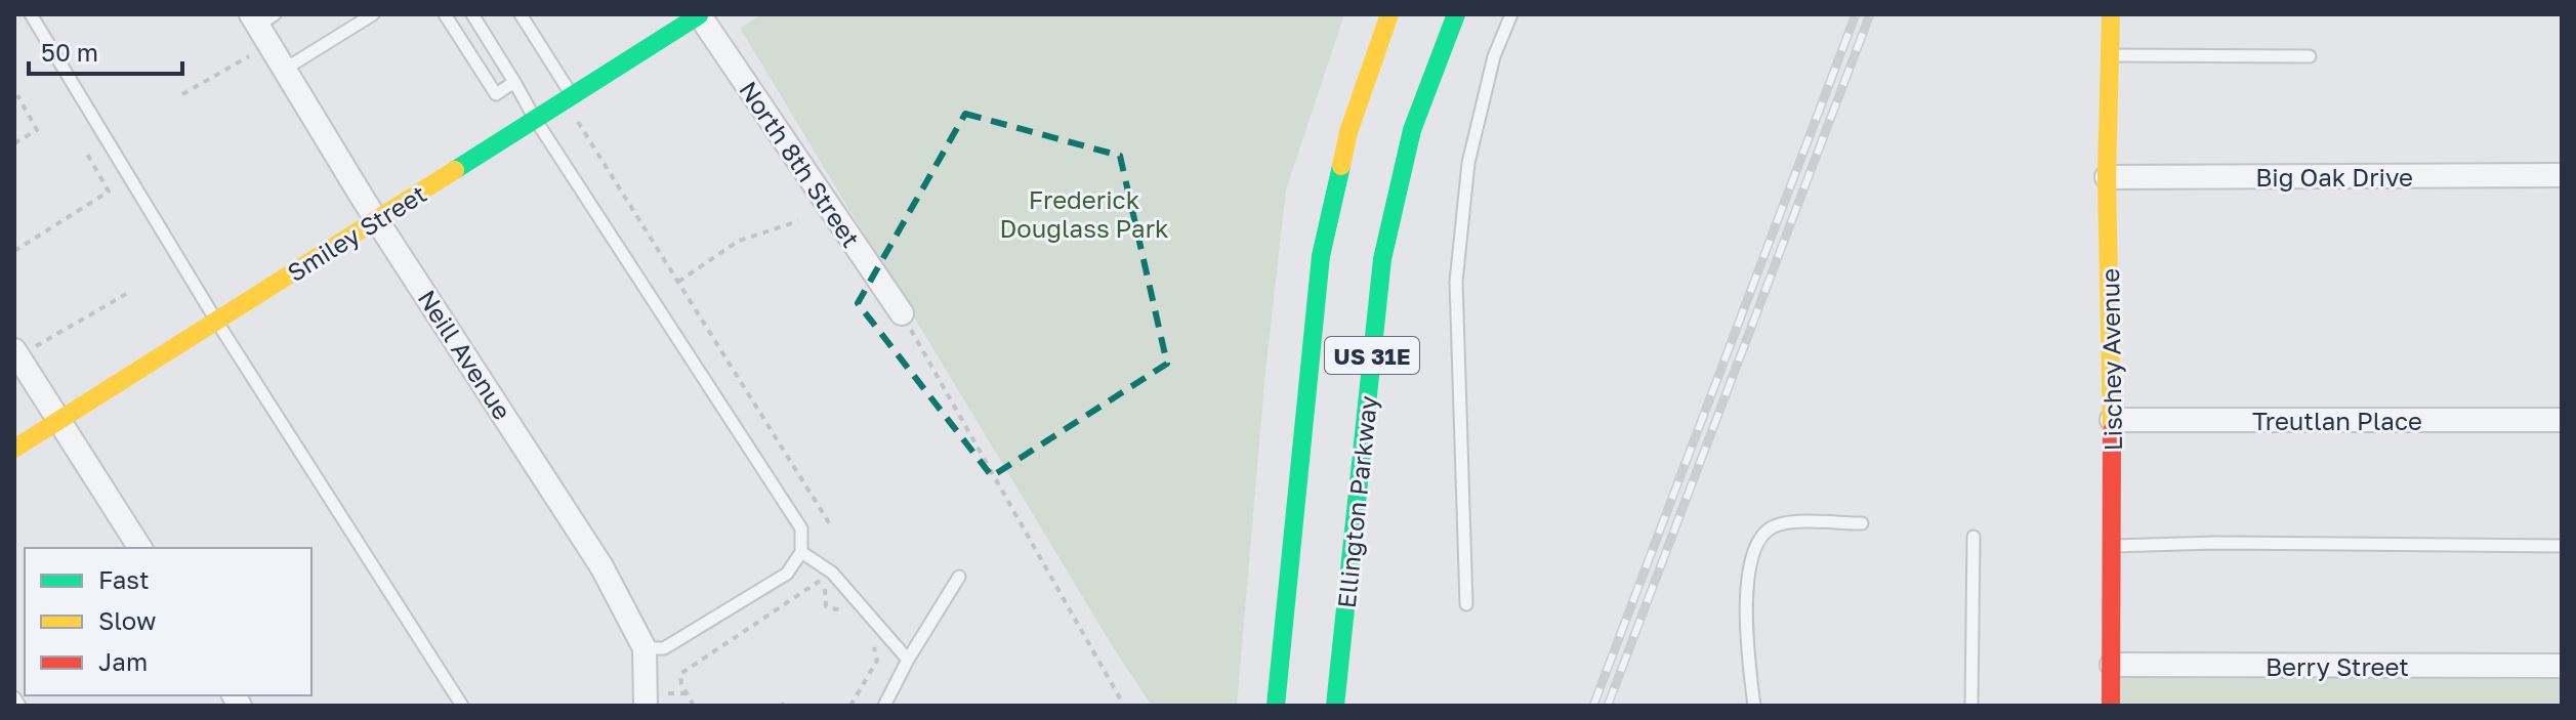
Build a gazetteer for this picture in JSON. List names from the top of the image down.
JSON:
{
  "streets": {
    "main road": [
      "Smiley Street",
      "US 31E",
      "Lischey Avenue",
      "Ellington Parkway"
    ],
    "street": [
      "North 8th Street",
      "Big Oak Drive",
      "Neill Avenue",
      "Treutlan Place",
      "Berry Street"
    ]
  },
  "crossings": [
    ["North 8th Street", "Smiley Street"],
    ["Big Oak Drive", "Lischey Avenue"],
    ["Smiley Street", "Neill Avenue"],
    ["Lischey Avenue", "Treutlan Place"],
    ["Lischey Avenue", "Berry Street"]
  ],
  "parks": ["Frederick Douglass Park"],
  "legend": ["Fast", "Slow", "Jam"],
  "scale_bar": "50 m"
}
